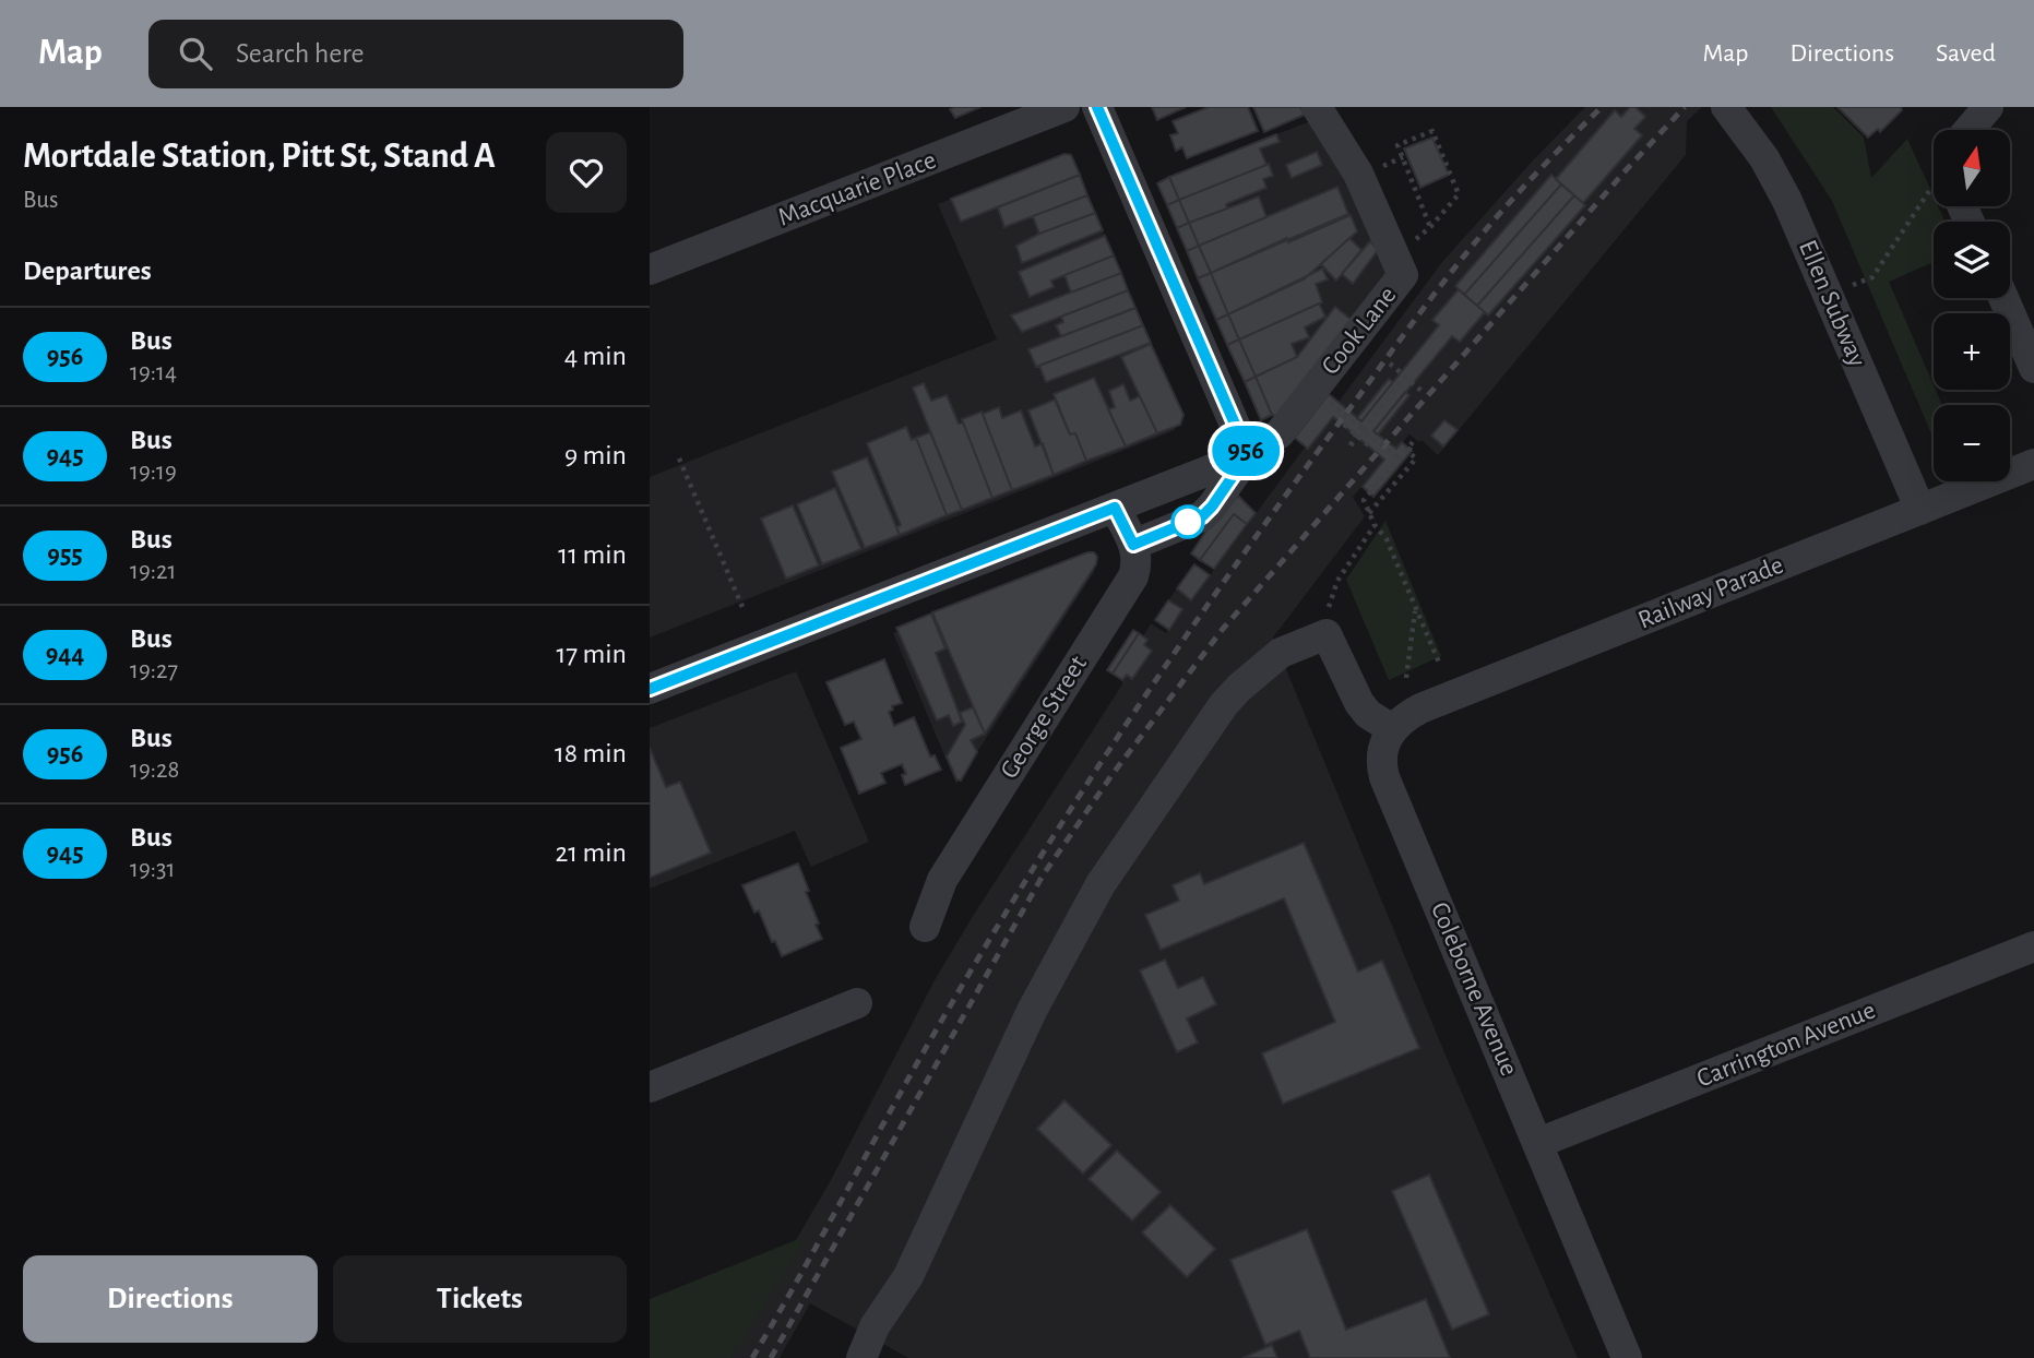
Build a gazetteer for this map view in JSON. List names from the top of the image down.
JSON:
{
  "streets": {
    "street": [
      "Macquarie Place",
      "Ellen Subway",
      "Cook Lane",
      "Railway Parade",
      "George Street",
      "Coleborne Avenue",
      "Carrington Avenue"
    ]
  },
  "crossings": [
    ["Ellen Subway", "Railway Parade"],
    ["Railway Parade", "Coleborne Avenue"],
    ["Coleborne Avenue", "Carrington Avenue"]
  ],
  "lines": ["bus line 956"],
  "north": "top",
  "page": {
    "header": "Map",
    "search": "Search here",
    "nav": ["Map", "Directions", "Saved"],
    "heading": [
      ["Mortdale Station, Pitt St, Stand A", "Bus"],
      "Departures"
    ],
    "on_map": "956",
    "map_buttons": ["+", "−"],
    "list": [
      {
        "mark": "956",
        "name": "Bus",
        "note": "19:14",
        "value": "4 min"
      },
      {
        "mark": "945",
        "name": "Bus",
        "note": "19:19",
        "value": "9 min"
      },
      {
        "mark": "955",
        "name": "Bus",
        "note": "19:21",
        "value": "11 min"
      },
      {
        "mark": "944",
        "name": "Bus",
        "note": "19:27",
        "value": "17 min"
      },
      {
        "mark": "956",
        "name": "Bus",
        "note": "19:28",
        "value": "18 min"
      },
      {
        "mark": "945",
        "name": "Bus",
        "note": "19:31",
        "value": "21 min"
      }
    ],
    "buttons": ["Directions", "Tickets"]
  }
}
